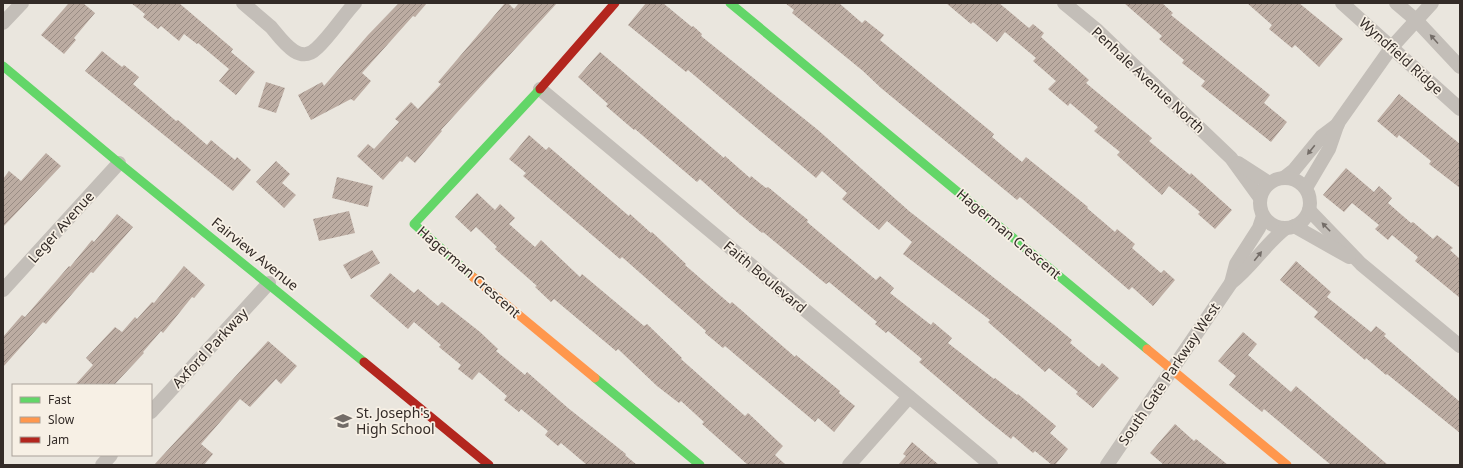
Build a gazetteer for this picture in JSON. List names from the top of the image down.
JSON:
{
  "streets": {
    "street": [
      "Wyndfield Ridge",
      "Penhale Avenue North",
      "Leger Avenue",
      "Hagerman Crescent",
      "Fairview Avenue",
      "Faith Boulevard",
      "Axford Parkway",
      "South Gate Parkway West"
    ]
  },
  "crossings": [
    ["Penhale Avenue North", "South Gate Parkway West"],
    ["Leger Avenue", "Fairview Avenue"],
    ["Hagerman Crescent", "Faith Boulevard"],
    ["Hagerman Crescent", "South Gate Parkway West"],
    ["Fairview Avenue", "Axford Parkway"]
  ],
  "places": {
    "school or university": ["St. Joseph's High School"]
  },
  "legend": ["Fast", "Slow", "Jam"]
}
